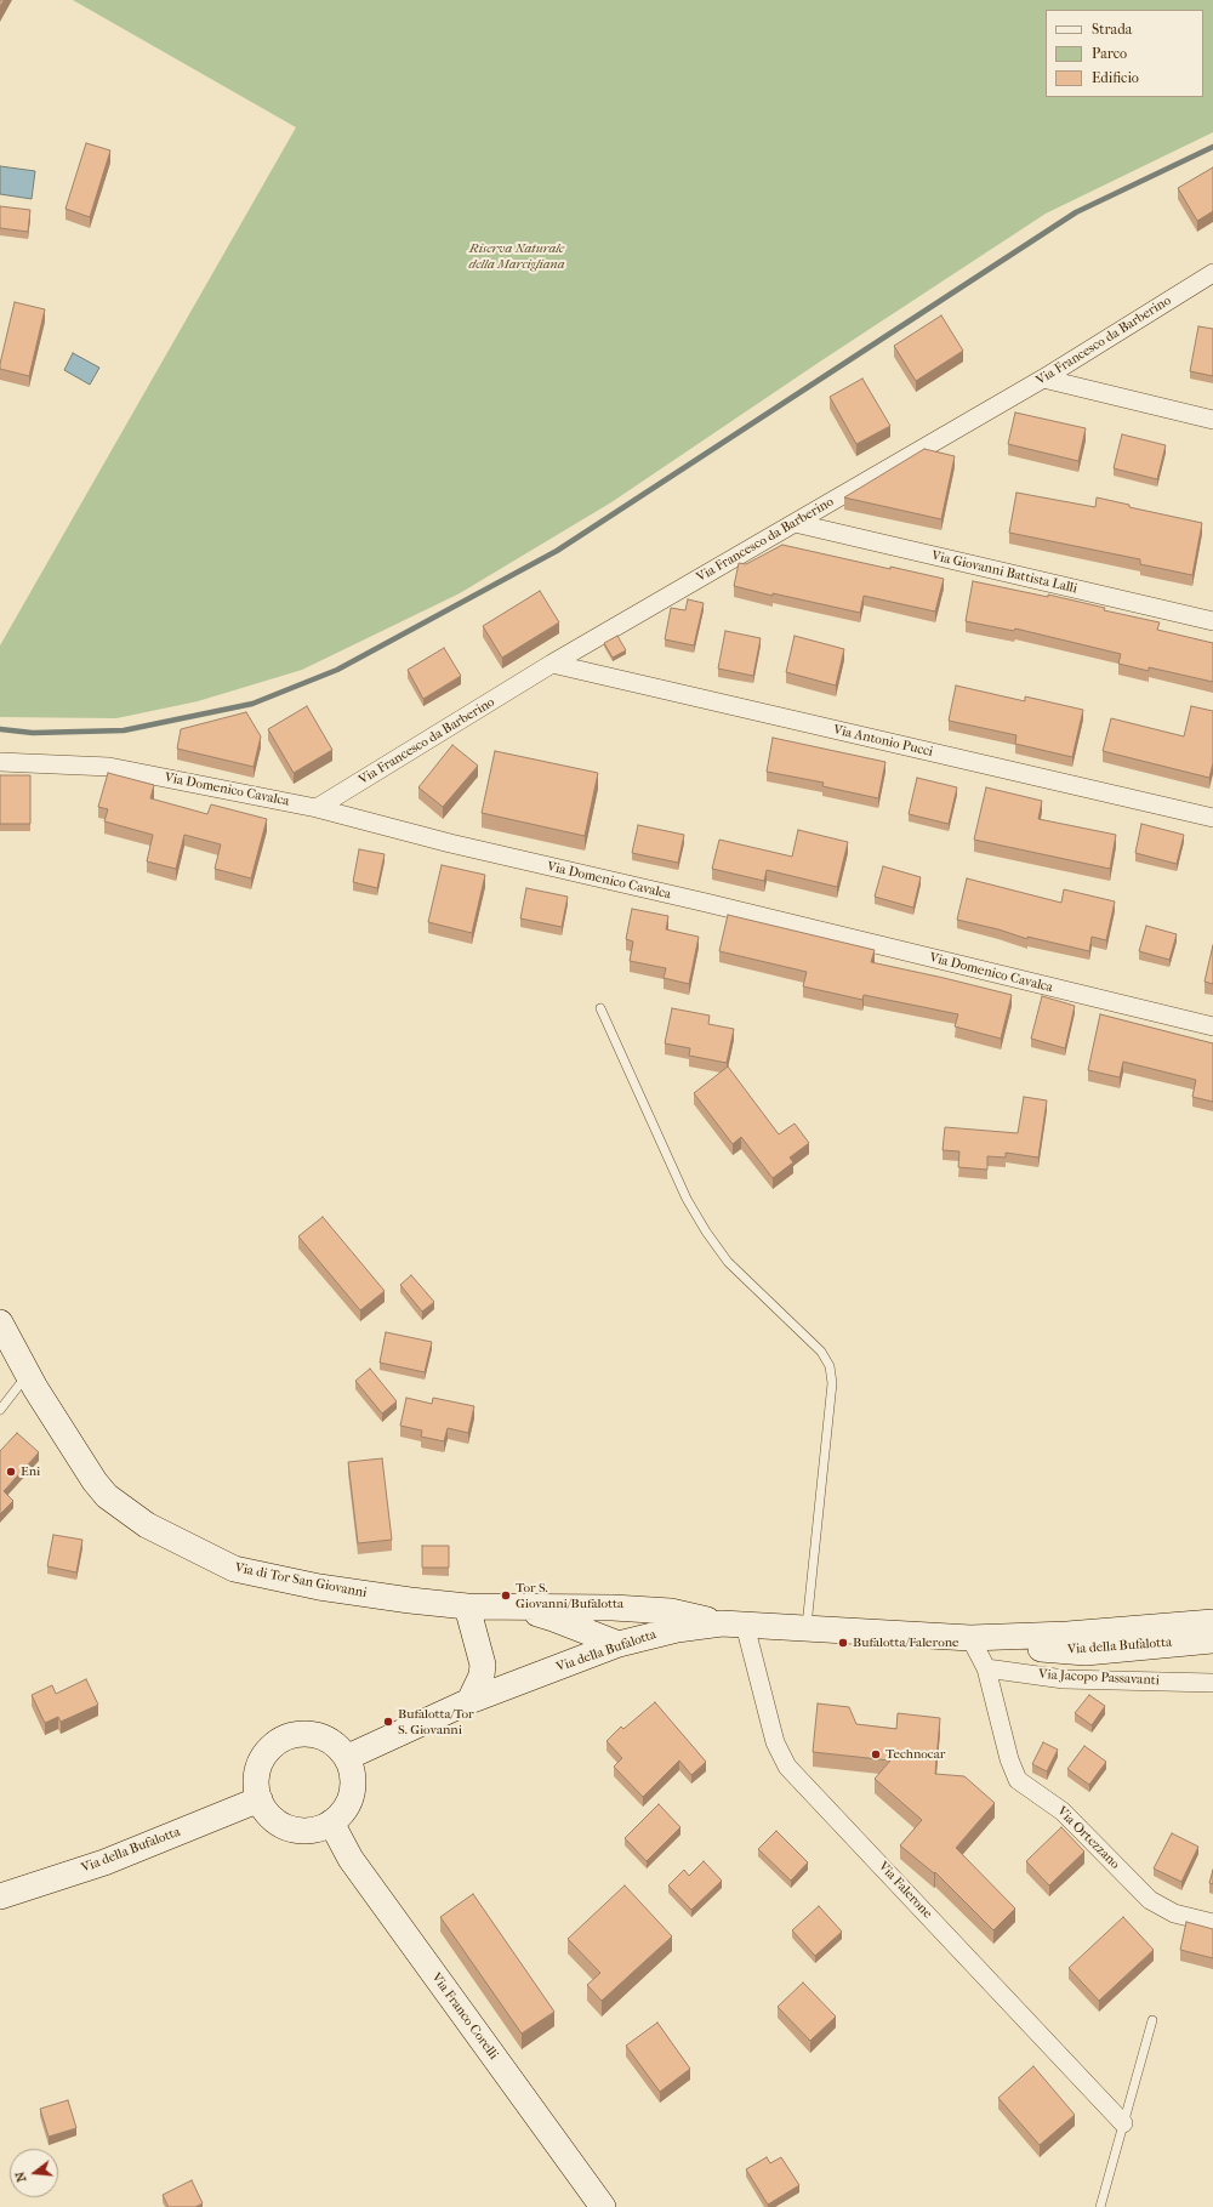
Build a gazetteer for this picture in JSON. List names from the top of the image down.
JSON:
{
  "streets": {
    "street": [
      "Via Francesco da Barberino",
      "Via Giovanni Battista Lalli",
      "Via Antonio Pucci",
      "Via Domenico Cavalca",
      "Via di Tor San Giovanni",
      "Via della Bufalotta",
      "Via Jacopo Passavanti",
      "Via Ortezzano",
      "Via Falerone",
      "Via Franco Corelli"
    ]
  },
  "crossings": [
    ["Via Francesco da Barberino", "Via Giovanni Battista Lalli"],
    ["Via Francesco da Barberino", "Via Antonio Pucci"],
    ["Via Francesco da Barberino", "Via Domenico Cavalca"],
    ["Via della Bufalotta", "Via Ortezzano"],
    ["Via della Bufalotta", "Via Falerone"],
    ["Via della Bufalotta", "Via Franco Corelli"],
    ["Via Jacopo Passavanti", "Via Ortezzano"]
  ],
  "parks": ["Riserva Naturale della Marcigliana"],
  "places": [
    "Eni",
    "Tor S. Giovanni/Bufalotta",
    "Bufalotta/Falerone",
    "Bufalotta/Tor S. Giovanni",
    "Technocar"
  ],
  "legend": ["Strada", "Parco", "Edificio"],
  "north": "left"
}
